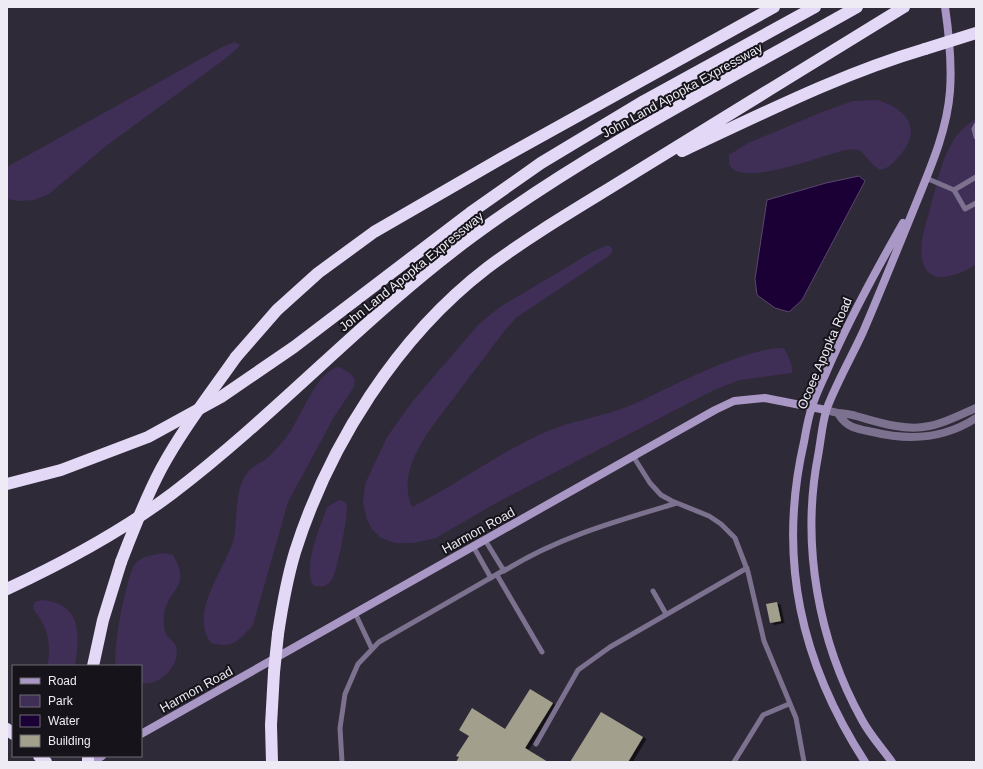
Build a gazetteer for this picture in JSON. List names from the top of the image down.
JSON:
{
  "streets": {
    "highway": ["John Land Apopka Expressway"],
    "main road": ["Ocoee Apopka Road", "Harmon Road"]
  },
  "crossings": [
    ["Ocoee Apopka Road", "Harmon Road"]
  ],
  "legend": [
    "Road",
    "Park",
    "Water",
    "Building"
  ]
}
